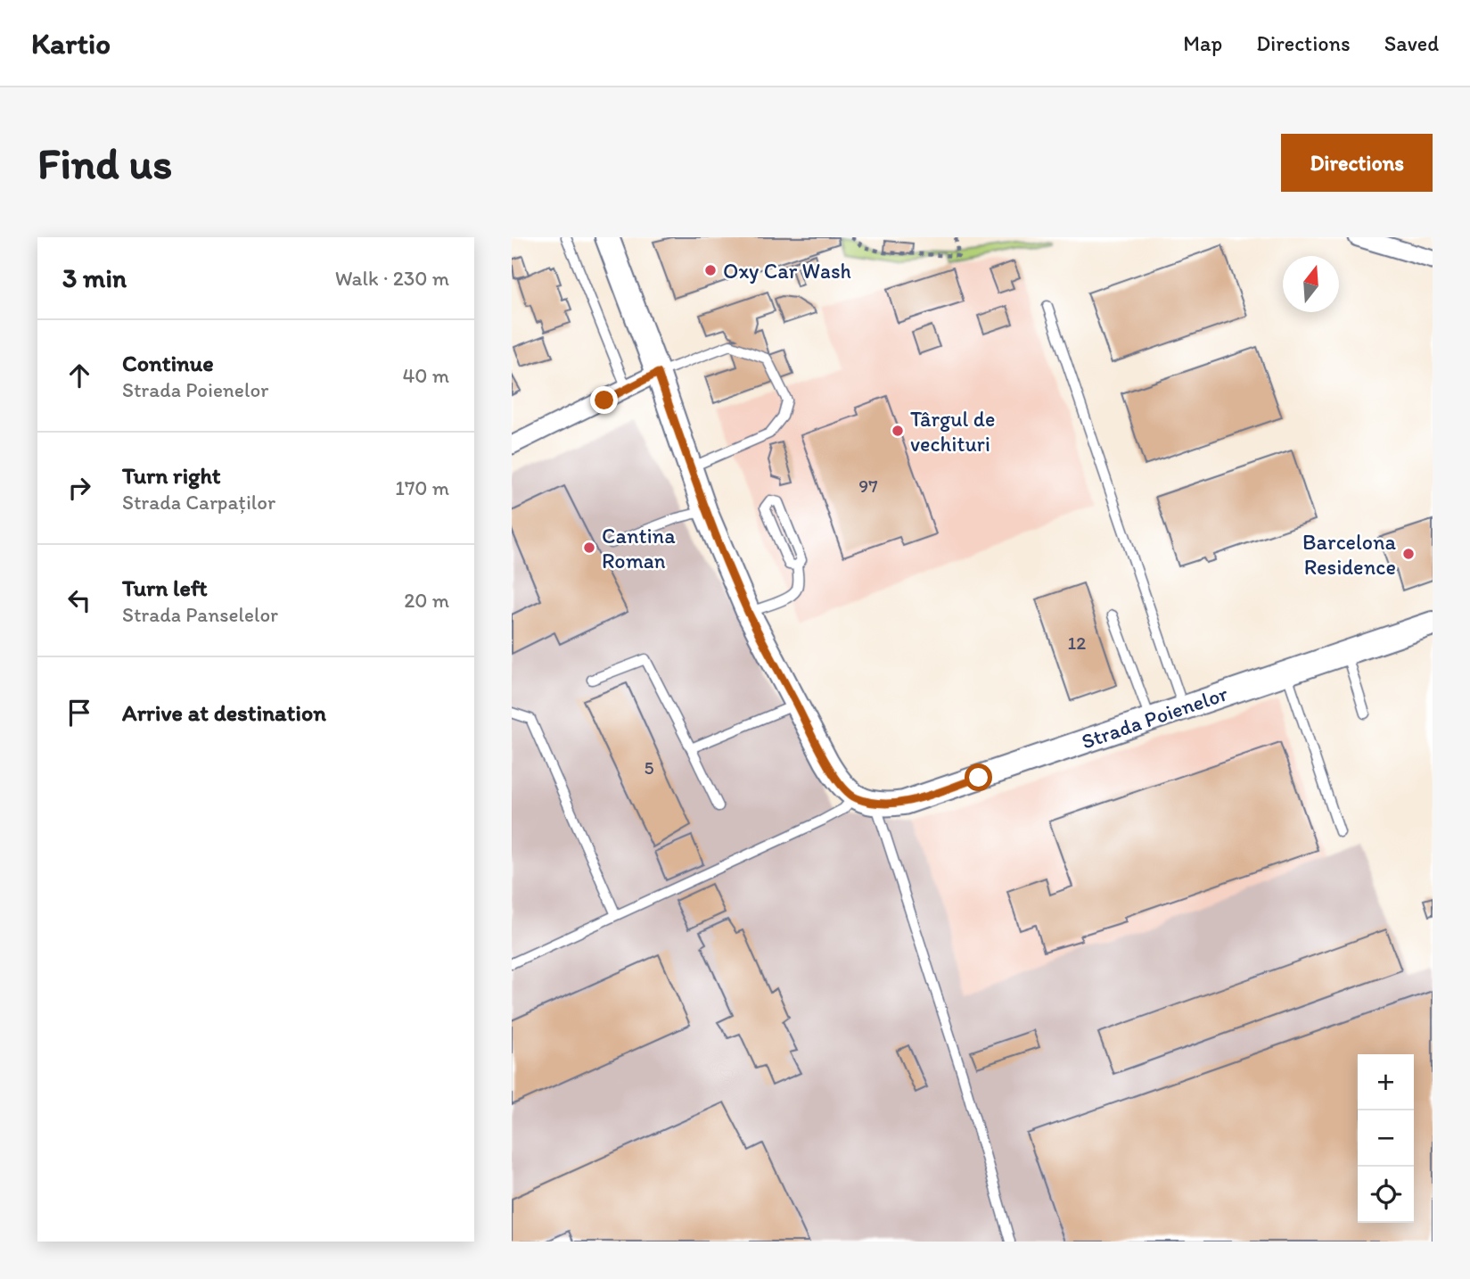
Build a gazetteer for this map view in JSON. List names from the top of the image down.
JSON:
{
  "streets": {
    "main road": ["Strada Poienelor"]
  },
  "places": [
    "Oxy Car Wash",
    "Târgul de vechituri",
    "Cantina Roman",
    "Barcelona Residence"
  ],
  "house_numbers": ["97", "12", "5"],
  "north": "top",
  "page": {
    "header": "Kartio",
    "nav": ["Map", "Directions", "Saved"],
    "buttons": "Directions",
    "title": "Find us",
    "heading": ["3 min", "Walk · 230 m"],
    "list": [
      ["Continue", "Strada Poienelor", "40 m"],
      ["Turn right", "Strada Carpaților", "170 m"],
      ["Turn left", "Strada Panselelor", "20 m"],
      "Arrive at destination"
    ],
    "map_buttons": ["+", "−"]
  }
}
